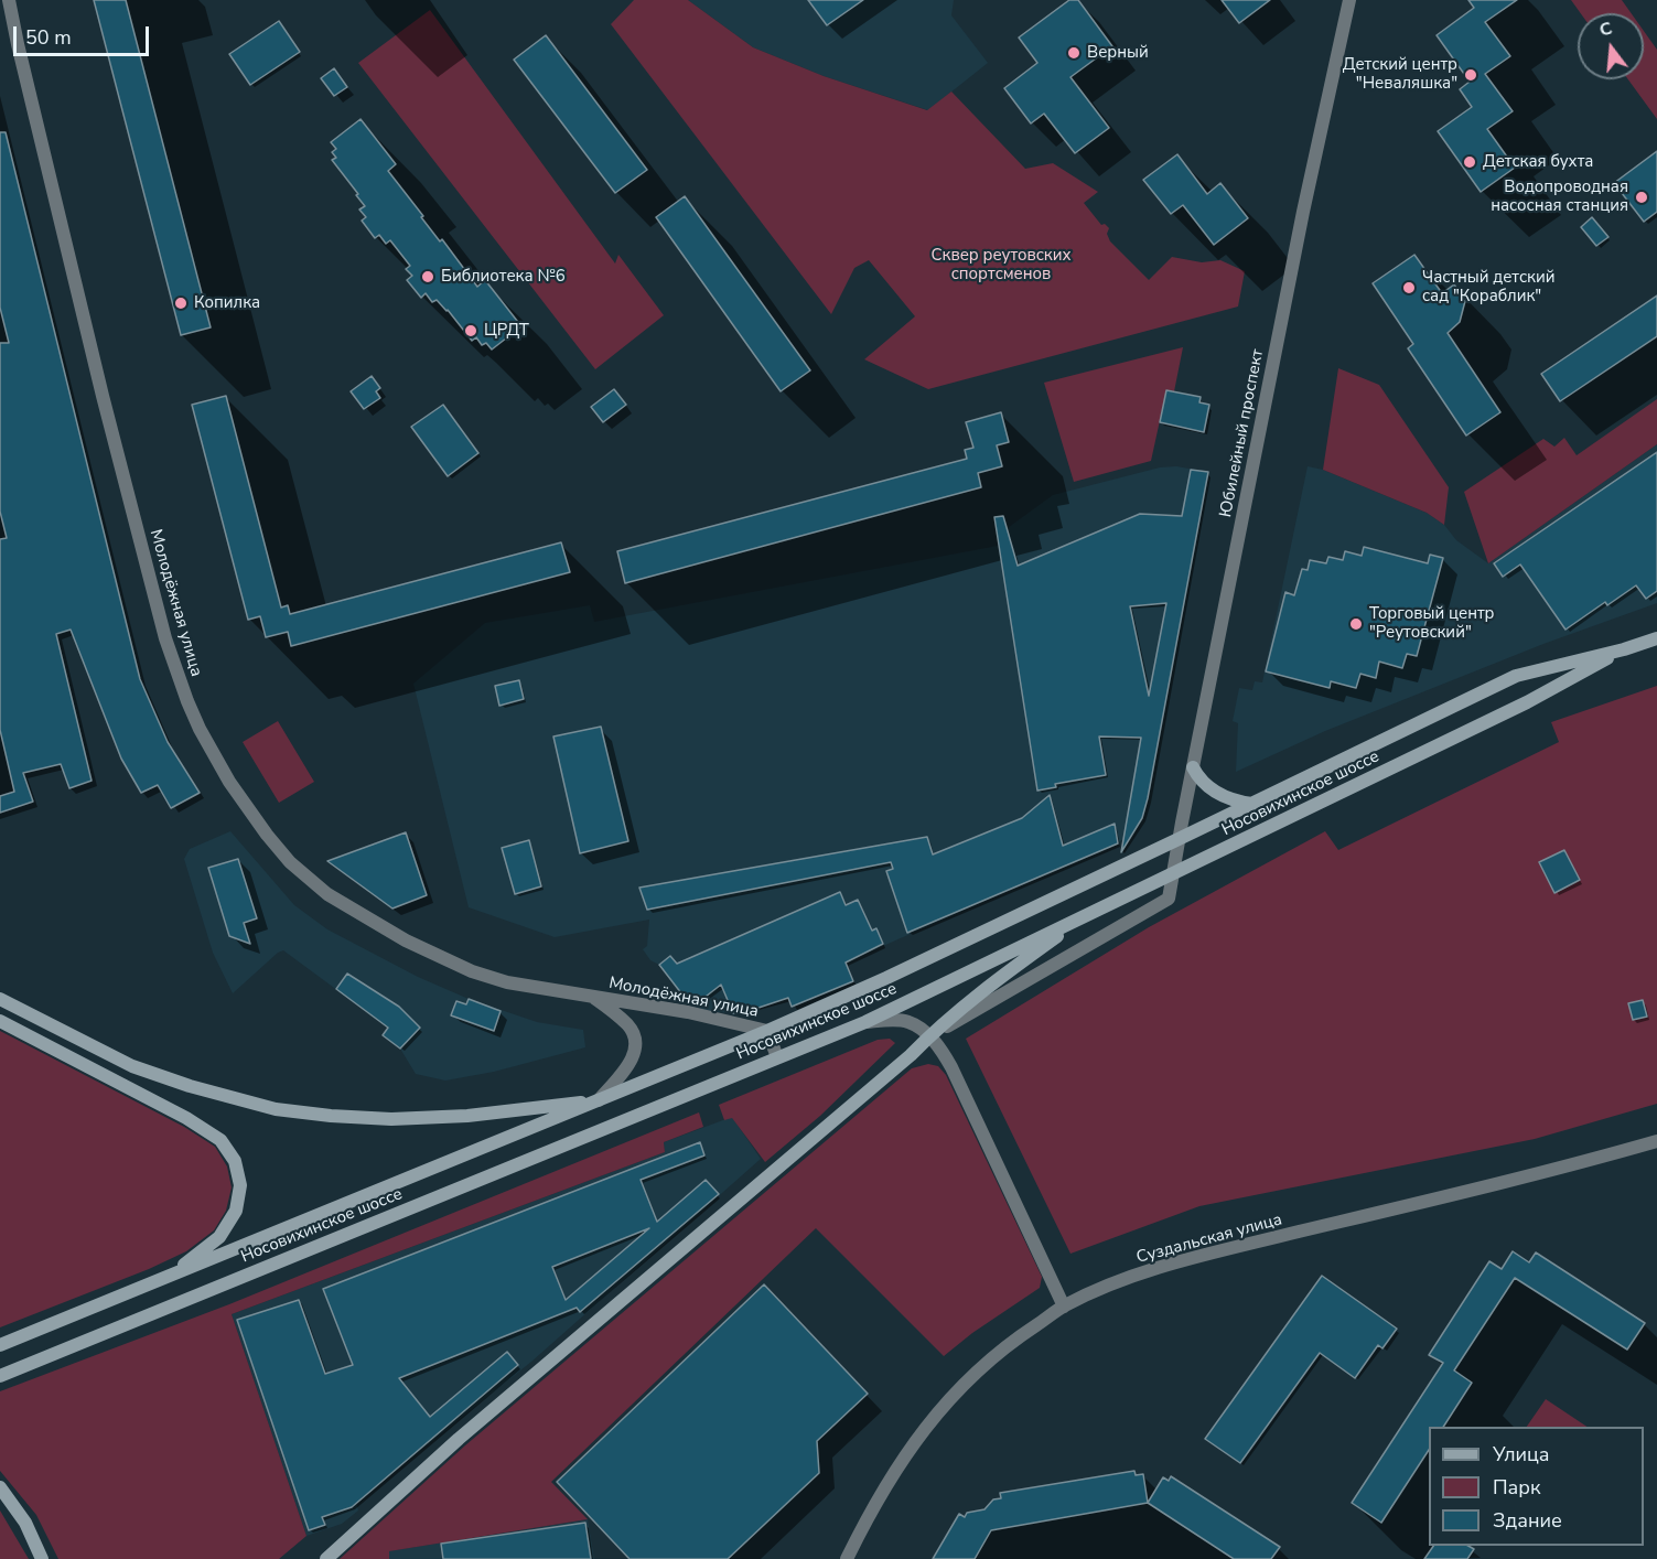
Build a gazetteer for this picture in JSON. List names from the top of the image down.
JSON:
{
  "streets": {
    "main road": ["Носовихинское шоссе"],
    "street": ["Юбилейный проспект", "Молодёжная улица", "Суздальская улица"]
  },
  "crossings": [
    ["Юбилейный проспект", "Носовихинское шоссе"],
    ["Молодёжная улица", "Носовихинское шоссе"]
  ],
  "parks": ["Сквер реутовских спортсменов"],
  "places": [
    "Верный",
    "Детский центр \"Неваляшка\"",
    "Детская бухта",
    "Водопроводная насосная станция",
    "Библиотека №6",
    "Частный детский сад \"Кораблик\"",
    "Копилка",
    "ЦРДТ",
    "Торговый центр \"Реутовский\""
  ],
  "legend": ["Улица", "Парк", "Здание"],
  "scale_bar": "50 m",
  "north": "top"
}
